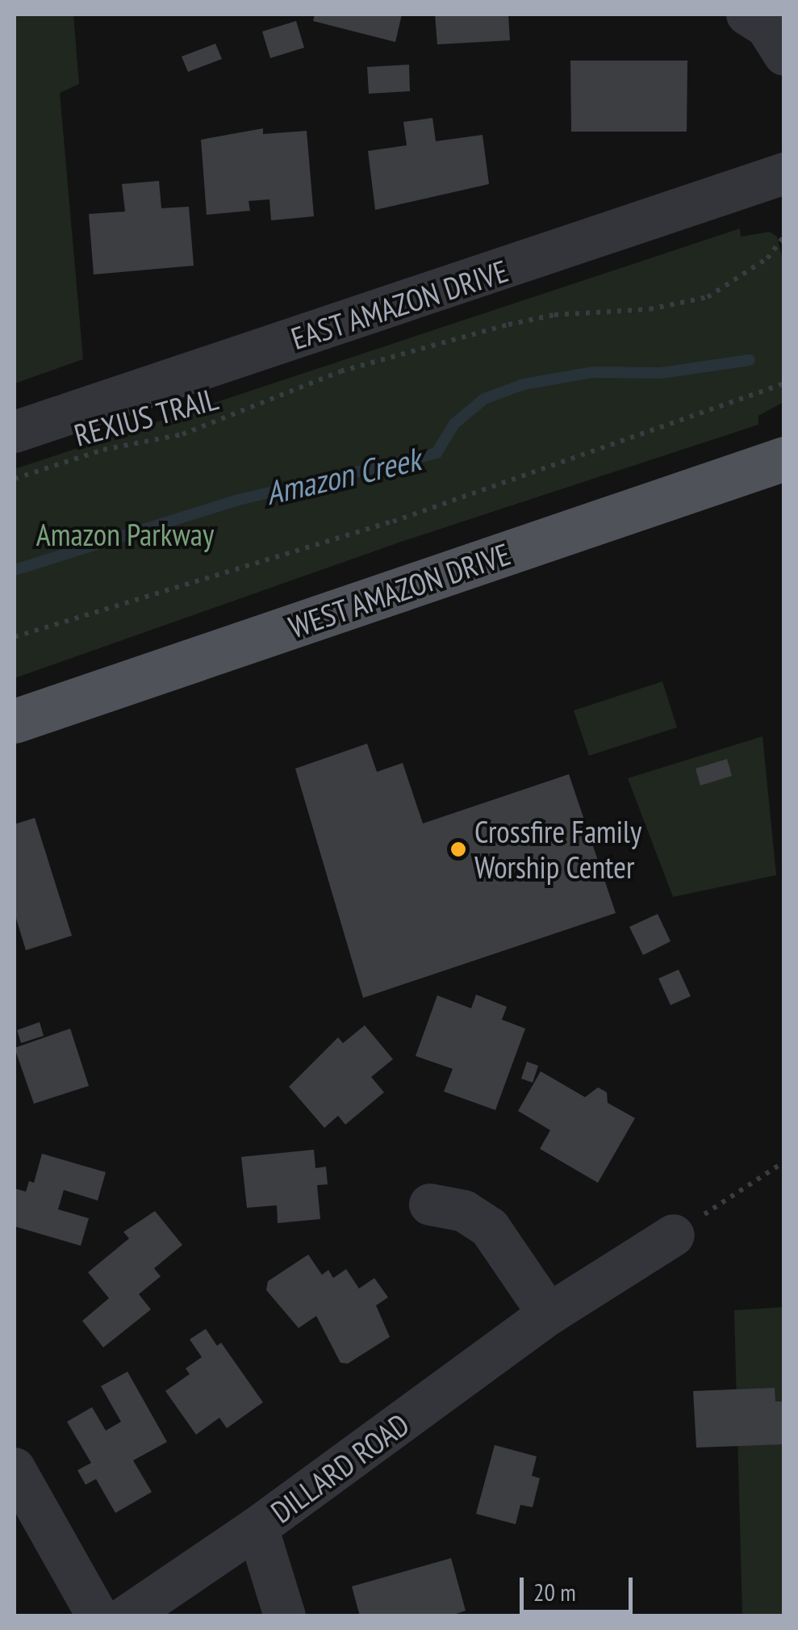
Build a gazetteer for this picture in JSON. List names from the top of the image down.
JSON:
{
  "streets": {
    "main road": ["WEST AMAZON DRIVE"],
    "street": ["EAST AMAZON DRIVE", "DILLARD ROAD"],
    "path": ["REXIUS TRAIL"]
  },
  "water": ["Amazon Creek"],
  "parks": ["Amazon Parkway"],
  "places": ["Crossfire Family Worship Center"],
  "scale_bar": "20 m"
}
